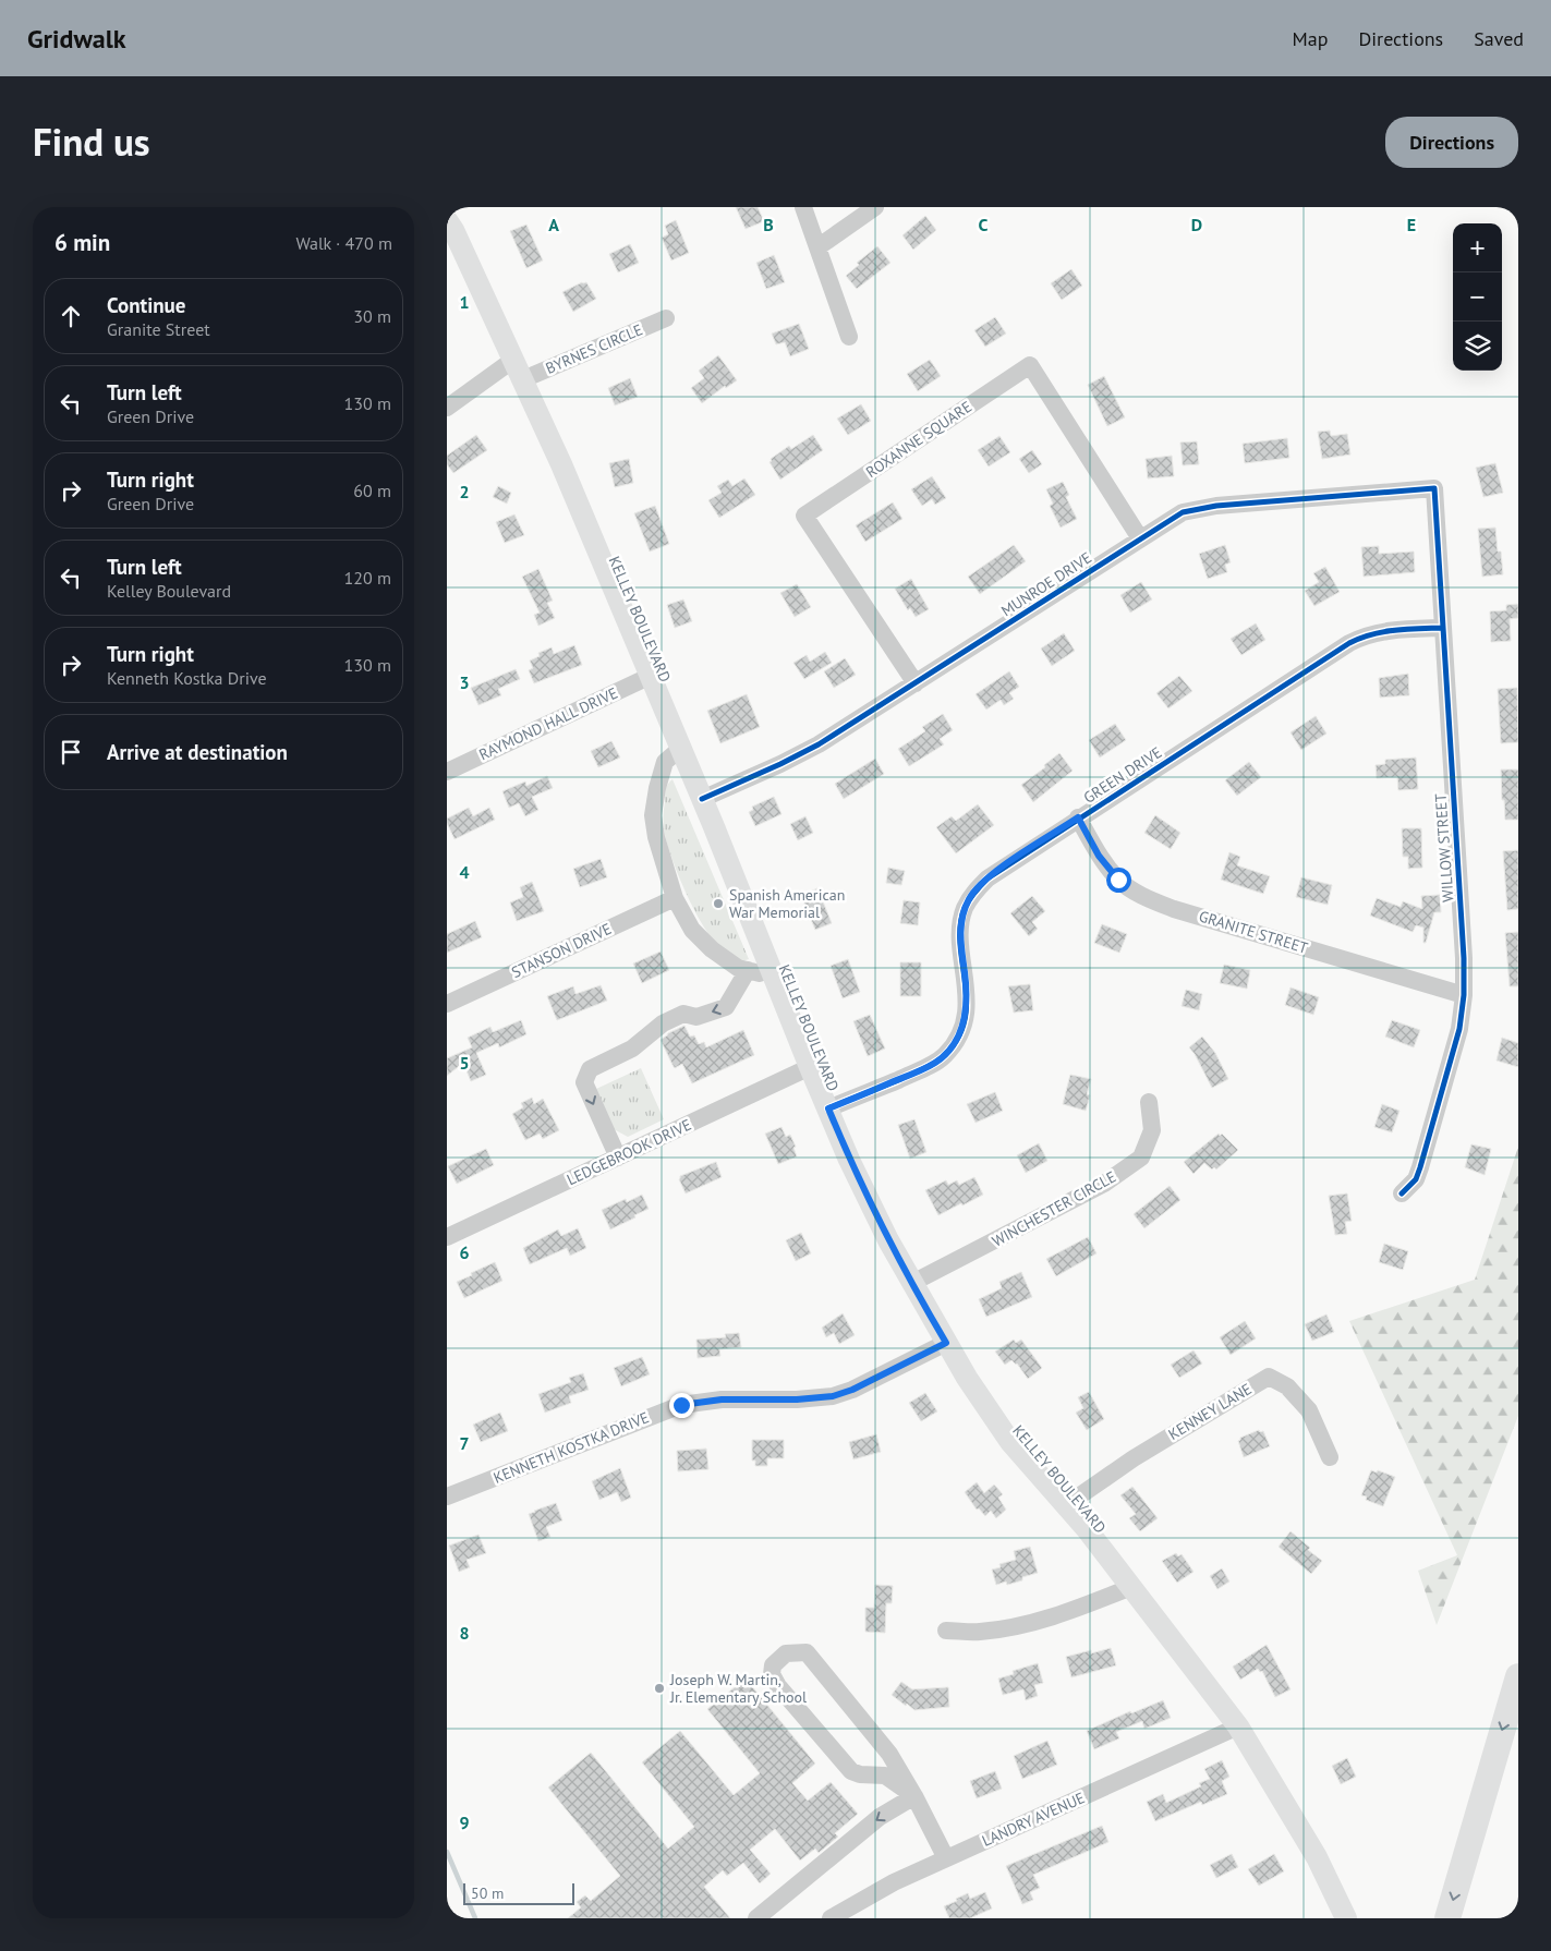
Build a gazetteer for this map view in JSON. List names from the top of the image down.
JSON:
{
  "streets": {
    "main road": ["KELLEY BOULEVARD"],
    "street": [
      "BYRNES CIRCLE",
      "ROXANNE SQUARE",
      "MUNROE DRIVE",
      "RAYMOND HALL DRIVE",
      "GREEN DRIVE",
      "WILLOW STREET",
      "GRANITE STREET",
      "STANSON DRIVE",
      "LEDGEBROOK DRIVE",
      "WINCHESTER CIRCLE",
      "KENNEY LANE",
      "KENNETH KOSTKA DRIVE",
      "LANDRY AVENUE"
    ]
  },
  "crossings": [
    ["BYRNES CIRCLE", "KELLEY BOULEVARD"],
    ["ROXANNE SQUARE", "MUNROE DRIVE"],
    ["MUNROE DRIVE", "KELLEY BOULEVARD"],
    ["MUNROE DRIVE", "WILLOW STREET"],
    ["KELLEY BOULEVARD", "RAYMOND HALL DRIVE"],
    ["KELLEY BOULEVARD", "GREEN DRIVE"],
    ["KELLEY BOULEVARD", "LEDGEBROOK DRIVE"],
    ["KELLEY BOULEVARD", "WINCHESTER CIRCLE"],
    ["KELLEY BOULEVARD", "KENNEY LANE"],
    ["KELLEY BOULEVARD", "KENNETH KOSTKA DRIVE"],
    ["KELLEY BOULEVARD", "LANDRY AVENUE"],
    ["GREEN DRIVE", "WILLOW STREET"],
    ["GREEN DRIVE", "GRANITE STREET"],
    ["WILLOW STREET", "GRANITE STREET"]
  ],
  "places": ["Spanish American War Memorial", "Joseph W. Martin, Jr. Elementary School"],
  "scale_bar": "50 m",
  "page": {
    "header": "Gridwalk",
    "nav": ["Map", "Directions", "Saved"],
    "title": "Find us",
    "buttons": "Directions",
    "heading": ["6 min", "Walk · 470 m"],
    "map_buttons": ["+", "−"],
    "list": [
      ["Continue", "Granite Street", "30 m"],
      ["Turn left", "Green Drive", "130 m"],
      ["Turn right", "Green Drive", "60 m"],
      ["Turn left", "Kelley Boulevard", "120 m"],
      ["Turn right", "Kenneth Kostka Drive", "130 m"],
      "Arrive at destination"
    ],
    "scale": "50 m"
  },
  "grid": {
    "columns": [
      "A",
      "B",
      "C",
      "D",
      "E"
    ],
    "rows": [
      "1",
      "2",
      "3",
      "4",
      "5",
      "6",
      "7",
      "8",
      "9"
    ]
  }
}
